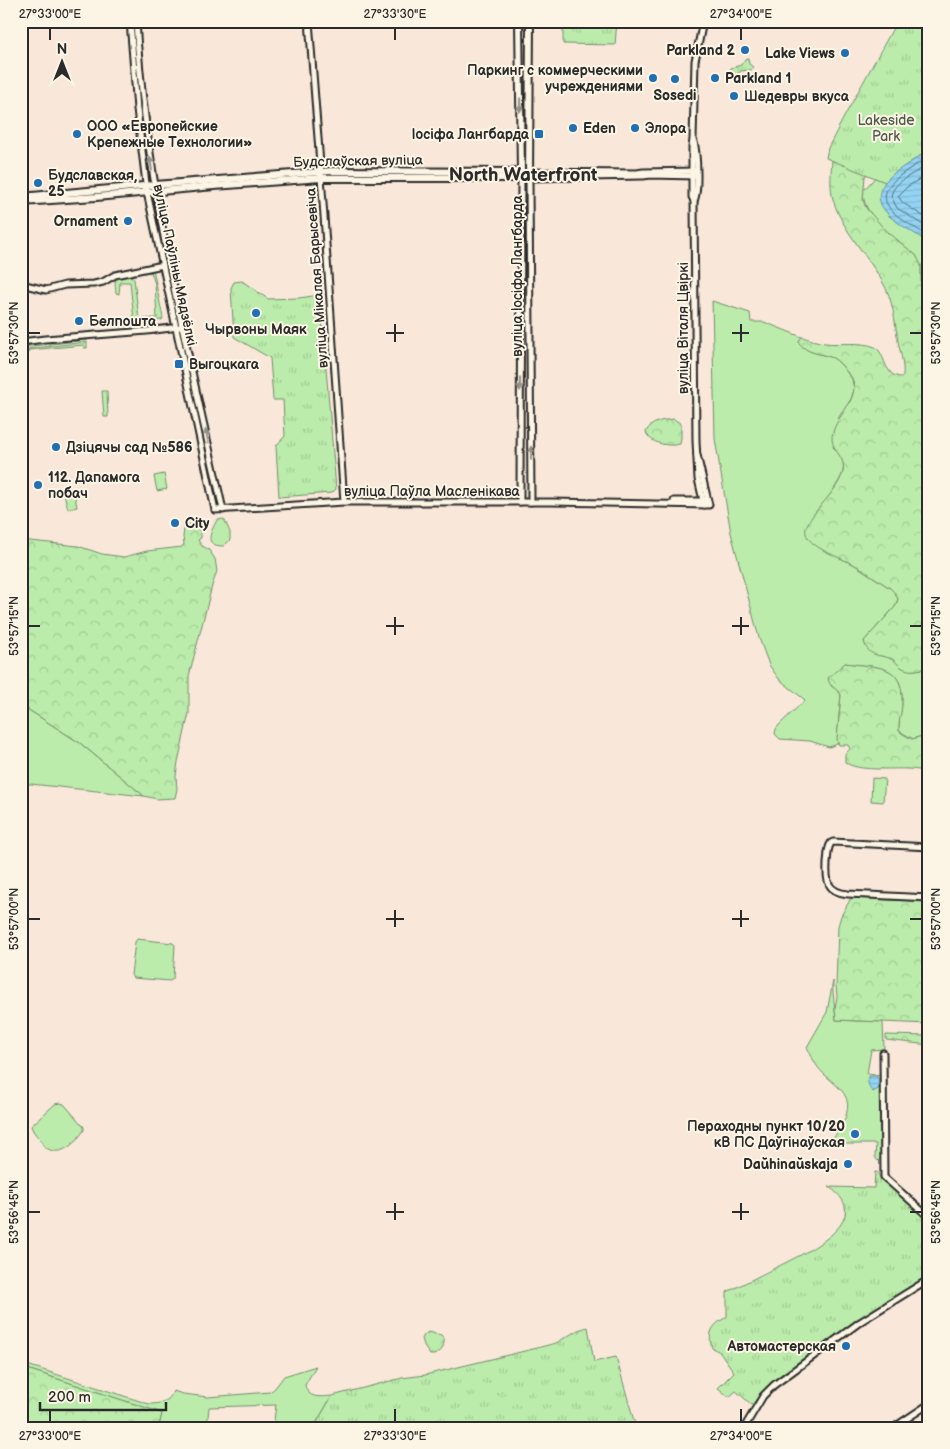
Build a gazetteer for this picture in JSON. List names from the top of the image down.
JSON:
{
  "streets": {
    "main road": ["Будслаўская вуліца", "вуліца Іосіфа Лангбарда"],
    "street": [
      "вуліца Паўліны Мядзёлкі",
      "вуліца Мікалая Барысевіча",
      "вуліца Віталя Цвіркі",
      "вуліца Паўла Масленікава"
    ]
  },
  "crossings": [
    ["Будслаўская вуліца", "вуліца Паўліны Мядзёлкі"],
    ["Будслаўская вуліца", "вуліца Іосіфа Лангбарда"],
    ["Будслаўская вуліца", "вуліца Мікалая Барысевіча"],
    ["Будслаўская вуліца", "вуліца Віталя Цвіркі"],
    ["вуліца Паўліны Мядзёлкі", "вуліца Паўла Масленікава"],
    ["вуліца Іосіфа Лангбарда", "вуліца Паўла Масленікава"],
    ["вуліца Мікалая Барысевіча", "вуліца Паўла Масленікава"],
    ["вуліца Віталя Цвіркі", "вуліца Паўла Масленікава"]
  ],
  "districts": ["North Waterfront"],
  "parks": ["Lakeside Park"],
  "places": {
    "other": [
      "Parkland 2",
      "Lake Views",
      "Паркинг с коммерческими учреждениями",
      "Parkland 1",
      "Sosedi",
      "Шедевры вкуса",
      "Eden",
      "Элора",
      "ООО «Европейские Крепежные Технологии»",
      "Будславская, 25",
      "Ornament",
      "Чырвоны Маяк",
      "Белпошта",
      "Дзіцячы сад №586",
      "112. Дапамога побач",
      "City",
      "Пераходны пункт 10/20 кВ ПС Даўгінаўская",
      "Daŭhinaŭskaja",
      "Автомастерская"
    ],
    "transit": ["Іосіфа Лангбарда", "Выгоцкага"]
  },
  "scale_bar": "200 m",
  "north": "top",
  "coordinates": [
    "27°33'00\"E",
    "27°33'30\"E",
    "27°34'00\"E",
    "53°57'30\"N",
    "53°57'15\"N",
    "53°57'00\"N",
    "53°56'45\"N"
  ]
}
